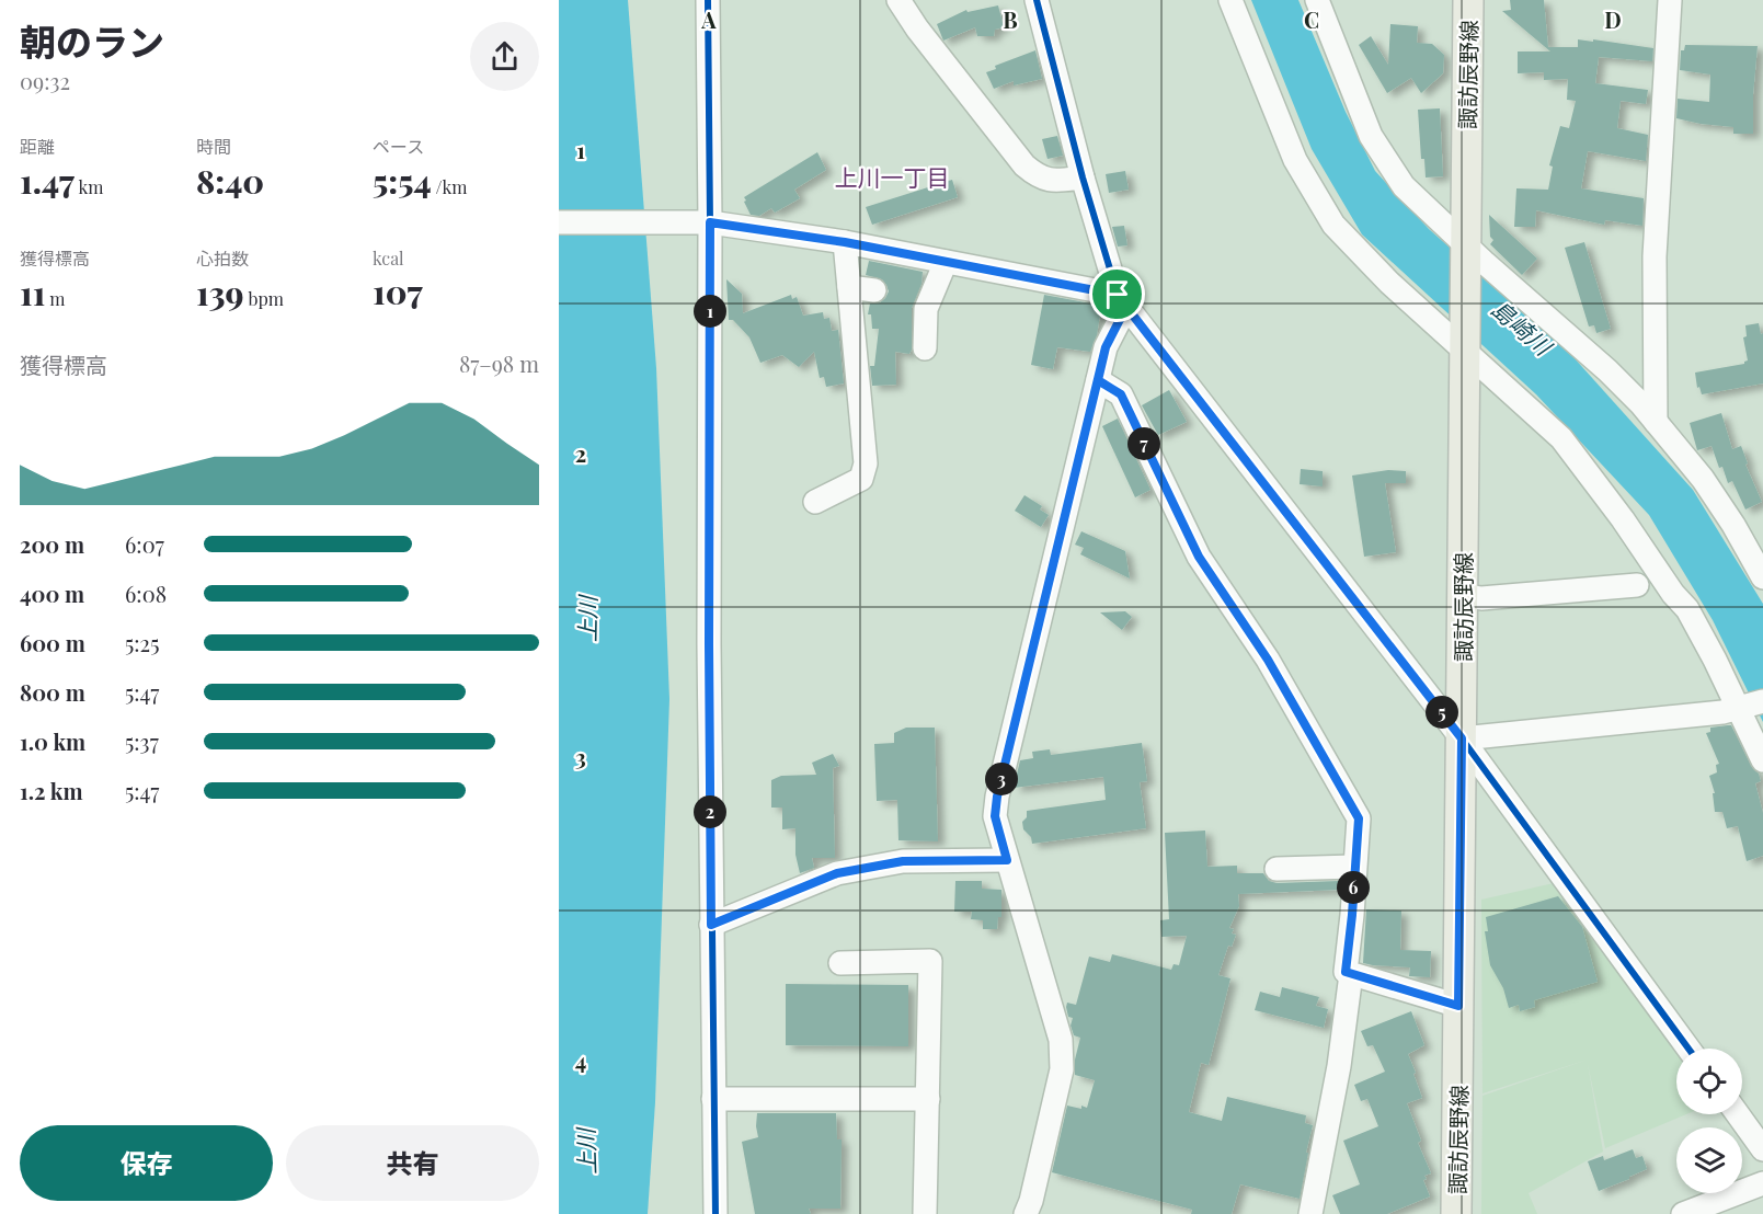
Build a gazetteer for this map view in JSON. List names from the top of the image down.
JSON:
{
  "streets": {
    "main road": ["諏訪辰野線"]
  },
  "districts": ["上川一丁目"],
  "water": ["島崎川", "上川"],
  "page": {
    "heading": ["朝のラン", "09:32"],
    "stats": [
      ["距離", "1.47 km"],
      ["時間", "8:40"],
      ["ペース", "5:54 /km"],
      ["獲得標高", "11 m"],
      ["心拍数", "139 bpm"],
      ["kcal", "107"]
    ],
    "pins": [
      "1",
      "7",
      "5",
      "3",
      "2",
      "6"
    ],
    "chart": ["獲得標高", "87–98 m"],
    "list": [
      {
        "name": "200 m",
        "note": "6:07"
      },
      {
        "name": "400 m",
        "note": "6:08"
      },
      {
        "name": "600 m",
        "note": "5:25"
      },
      {
        "name": "800 m",
        "note": "5:47"
      },
      {
        "name": "1.0 km",
        "note": "5:37"
      },
      {
        "name": "1.2 km",
        "note": "5:47"
      }
    ],
    "buttons": ["保存", "共有"]
  },
  "grid": {
    "columns": [
      "A",
      "B",
      "C",
      "D"
    ],
    "rows": [
      "1",
      "2",
      "3",
      "4"
    ]
  }
}
